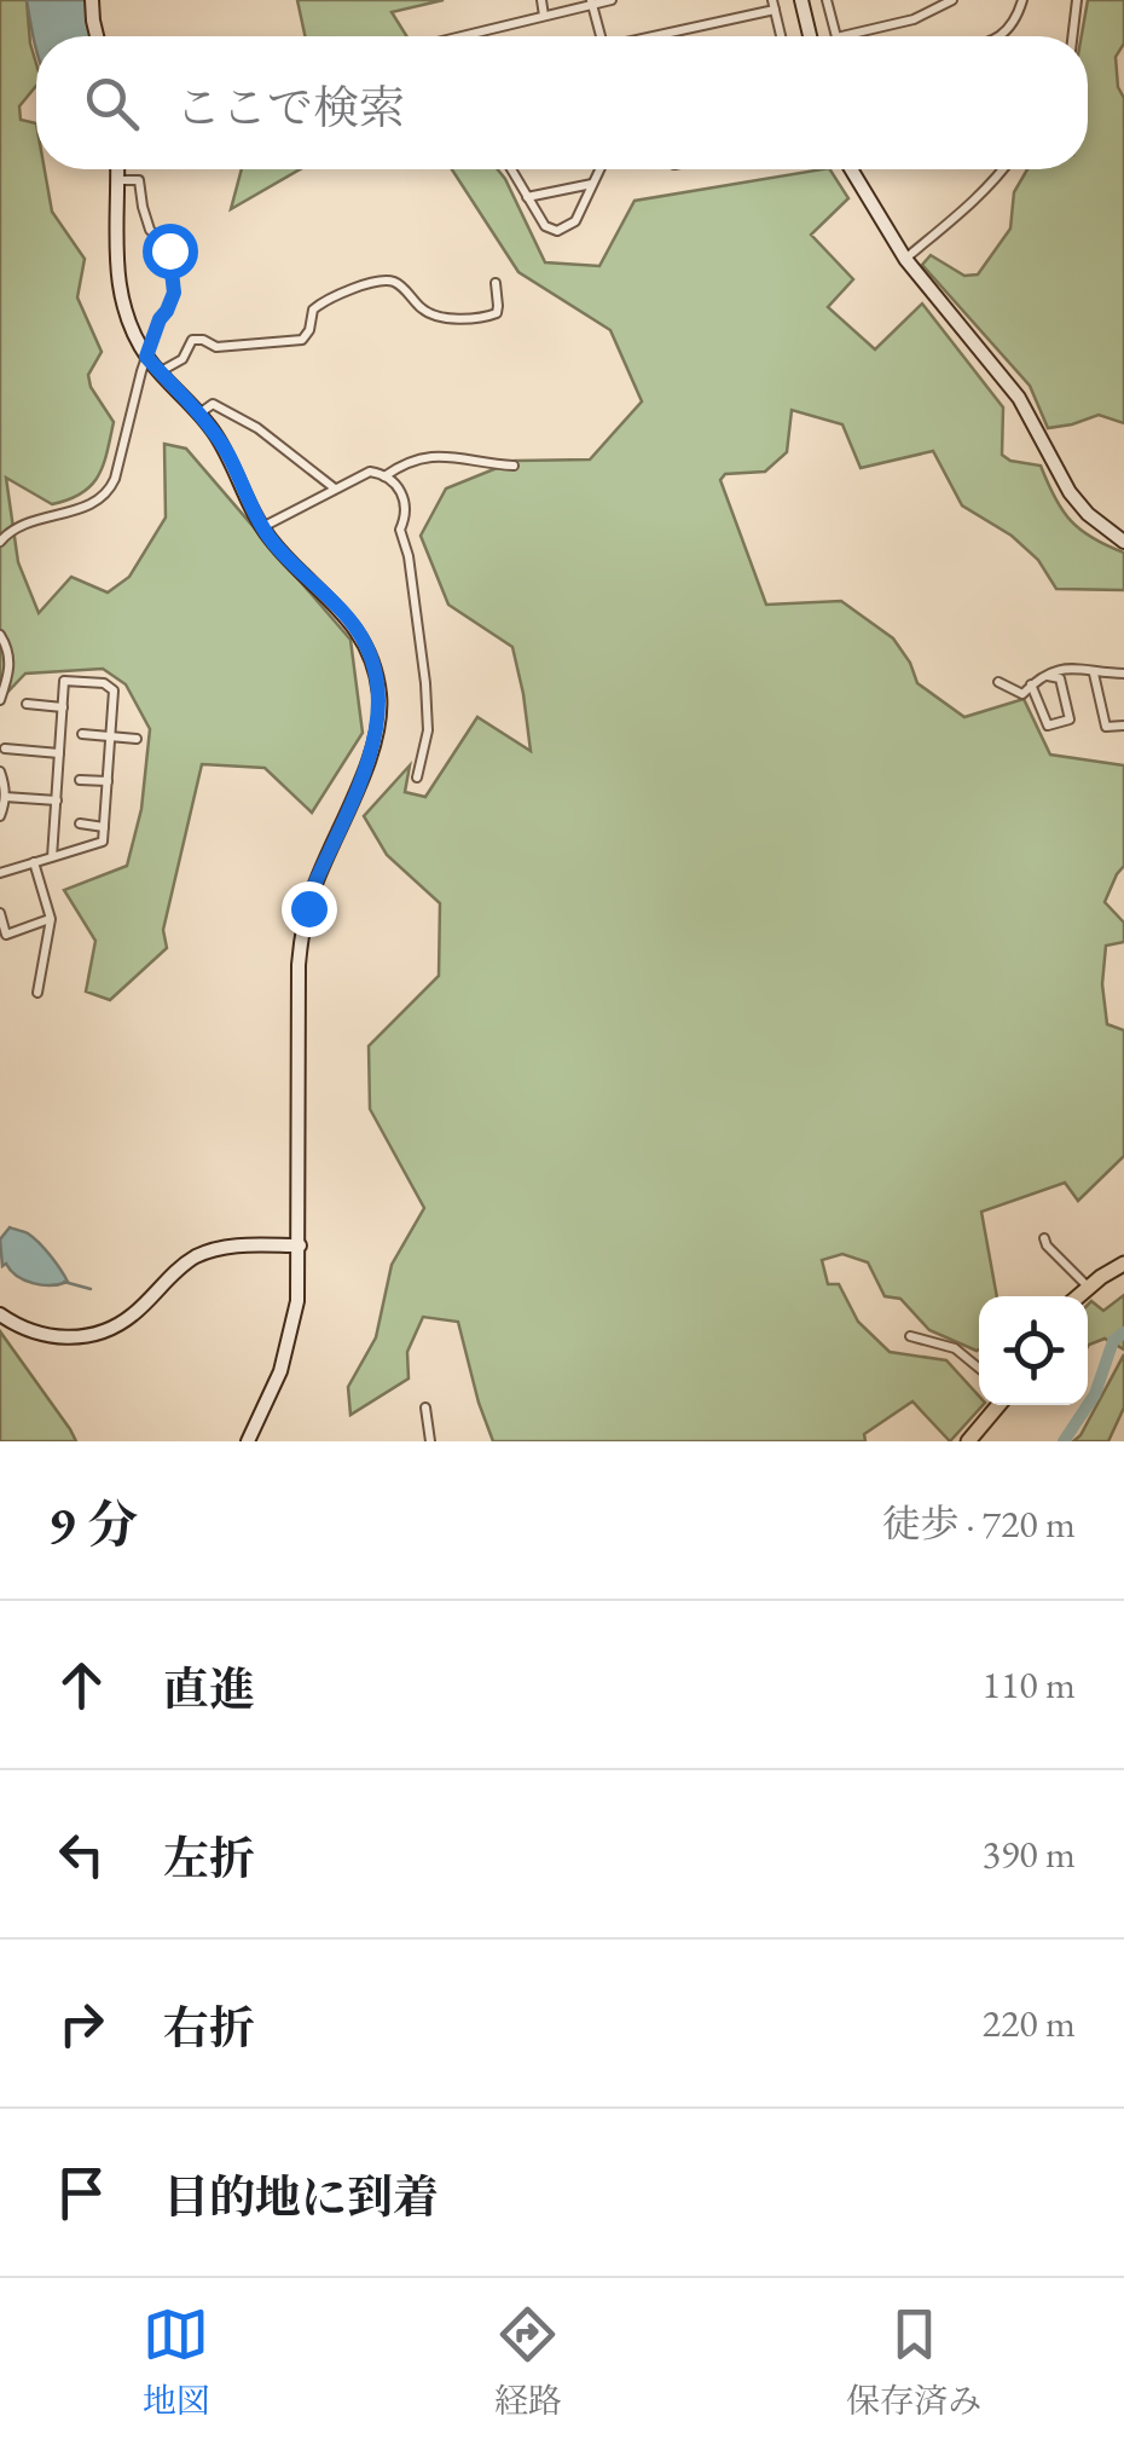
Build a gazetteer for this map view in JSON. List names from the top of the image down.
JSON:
{
  "page": {
    "search": "ここで検索",
    "heading": ["9 分", "徒歩 · 720 m"],
    "list": [
      ["直進", "110 m"],
      ["左折", "390 m"],
      ["右折", "220 m"],
      "目的地に到着"
    ],
    "nav": ["地図", "経路", "保存済み"]
  }
}
